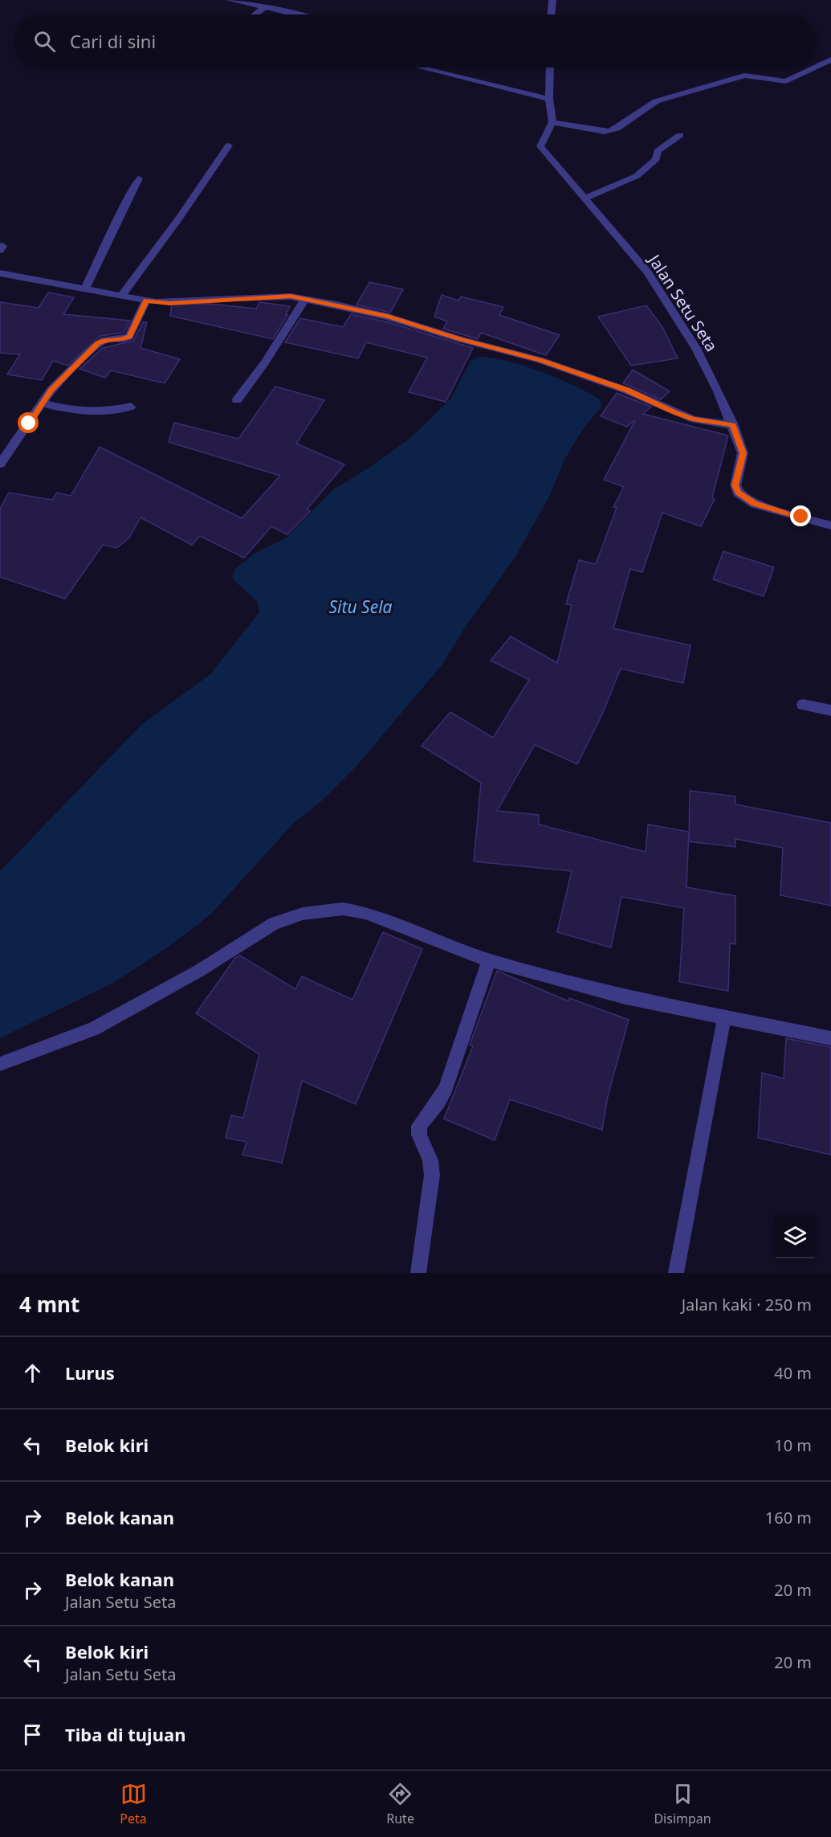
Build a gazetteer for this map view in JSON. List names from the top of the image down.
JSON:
{
  "streets": {
    "street": ["Jalan Setu Seta"]
  },
  "water": ["Situ Sela"],
  "page": {
    "search": "Cari di sini",
    "heading": ["4 mnt", "Jalan kaki · 250 m"],
    "list": [
      ["Lurus", "40 m"],
      ["Belok kiri", "10 m"],
      ["Belok kanan", "160 m"],
      ["Belok kanan", "Jalan Setu Seta", "20 m"],
      ["Belok kiri", "Jalan Setu Seta", "20 m"],
      "Tiba di tujuan"
    ],
    "nav": ["Peta", "Rute", "Disimpan"]
  }
}
